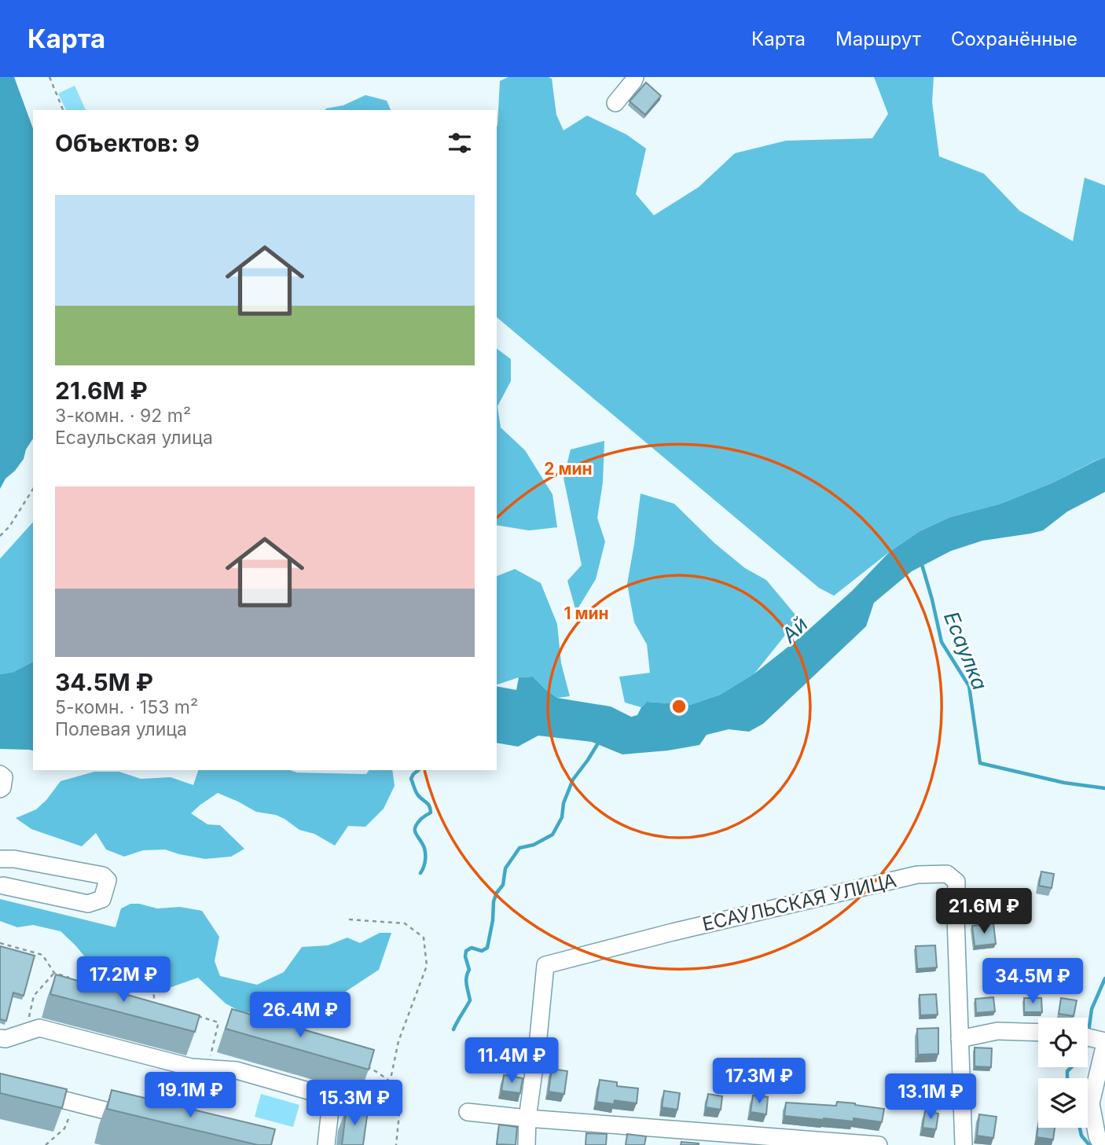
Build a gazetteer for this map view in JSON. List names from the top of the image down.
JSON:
{
  "streets": {
    "street": ["ЕСАУЛЬСКАЯ УЛИЦА"]
  },
  "water": ["Ай", "Есаулка"],
  "page": {
    "header": "Карта",
    "nav": ["Карта", "Маршрут", "Сохранённые"],
    "heading": "Объектов: 9",
    "list": [
      {
        "name": "21.6M ₽",
        "note": "3-комн. · 92 m² · Есаульская улица"
      },
      {
        "name": "34.5M ₽",
        "note": "5-комн. · 153 m² · Полевая улица"
      }
    ],
    "price": [
      "21.6M ₽",
      "17.2M ₽",
      "34.5M ₽",
      "26.4M ₽",
      "11.4M ₽",
      "17.3M ₽",
      "19.1M ₽",
      "13.1M ₽",
      "15.3M ₽"
    ]
  },
  "rings": ["2 мин", "1 мин"]
}
